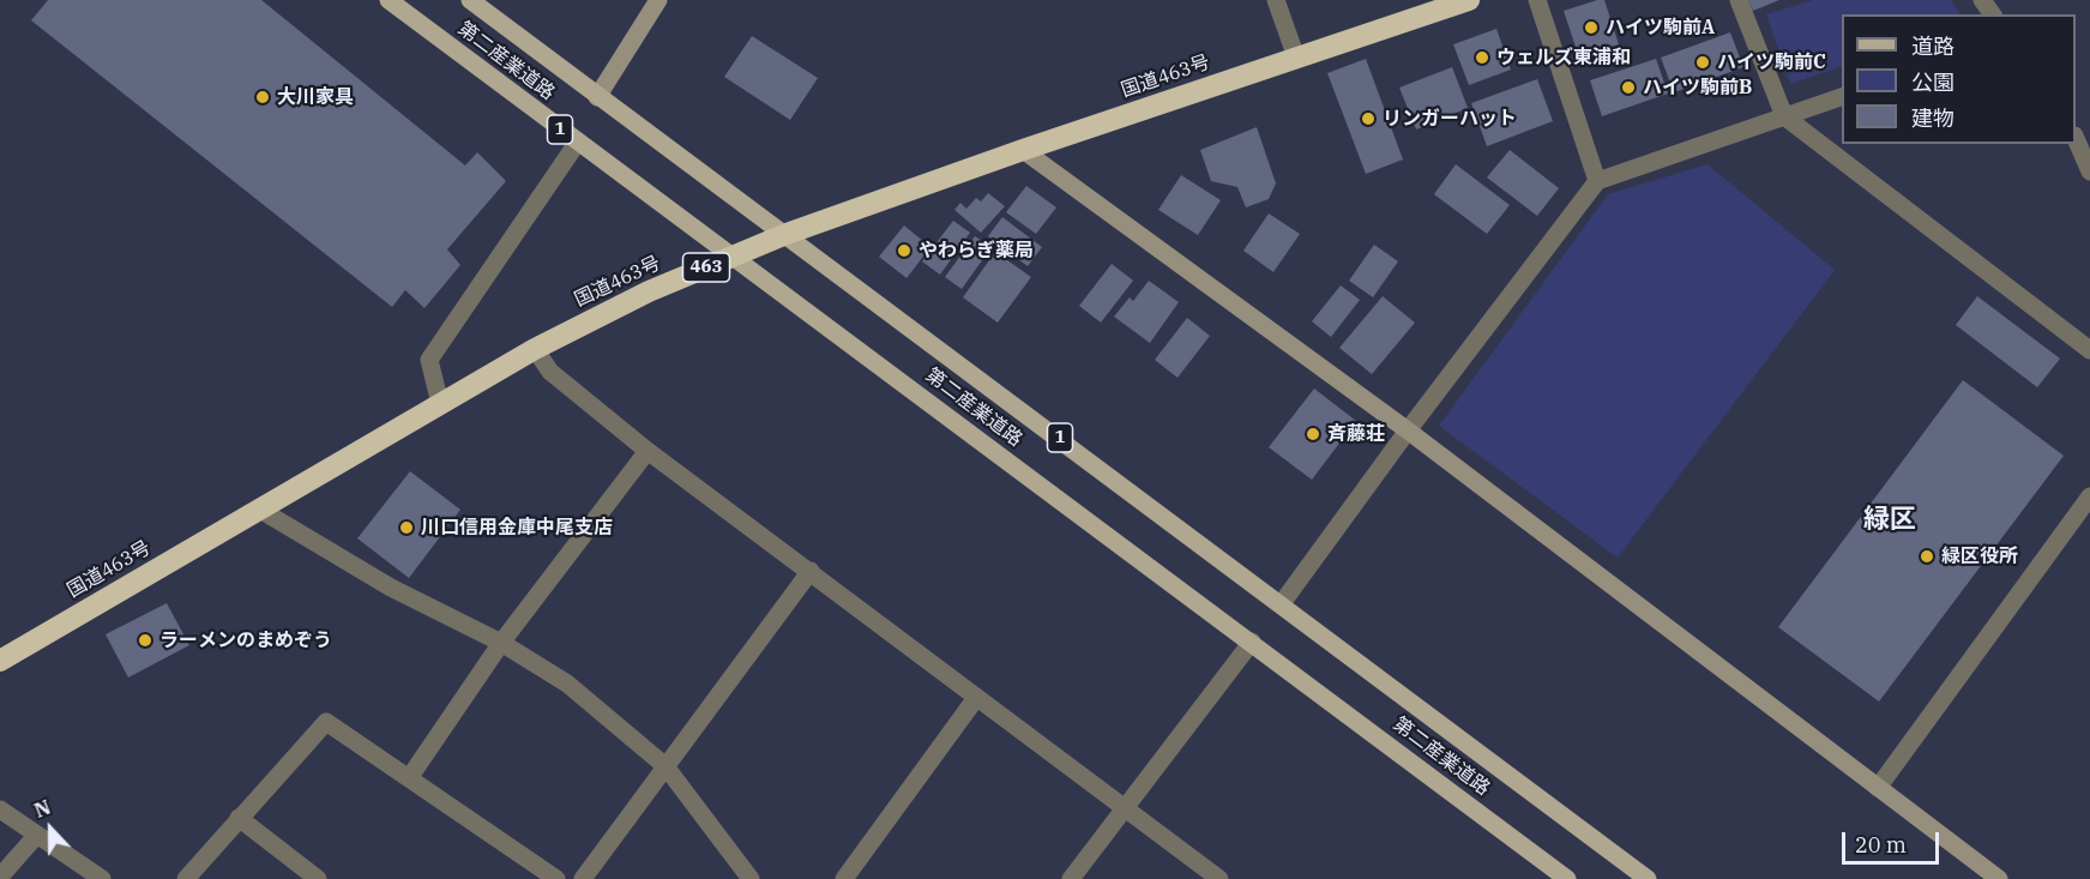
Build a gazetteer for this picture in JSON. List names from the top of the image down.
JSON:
{
  "streets": {
    "highway": ["国道463号", "463"],
    "main road": ["第二産業道路", "1"]
  },
  "crossings": [
    ["第二産業道路", "国道463号"]
  ],
  "districts": ["緑区"],
  "places": [
    "ハイツ駒前A",
    "ウェルズ東浦和",
    "ハイツ駒前C",
    "ハイツ駒前B",
    "大川家具",
    "リンガーハット",
    "やわらぎ薬局",
    "斉藤荘",
    "川口信用金庫中尾支店",
    "緑区役所",
    "ラーメンのまめぞう"
  ],
  "legend": ["道路", "公園", "建物"],
  "scale_bar": "20 m",
  "north": "top"
}
